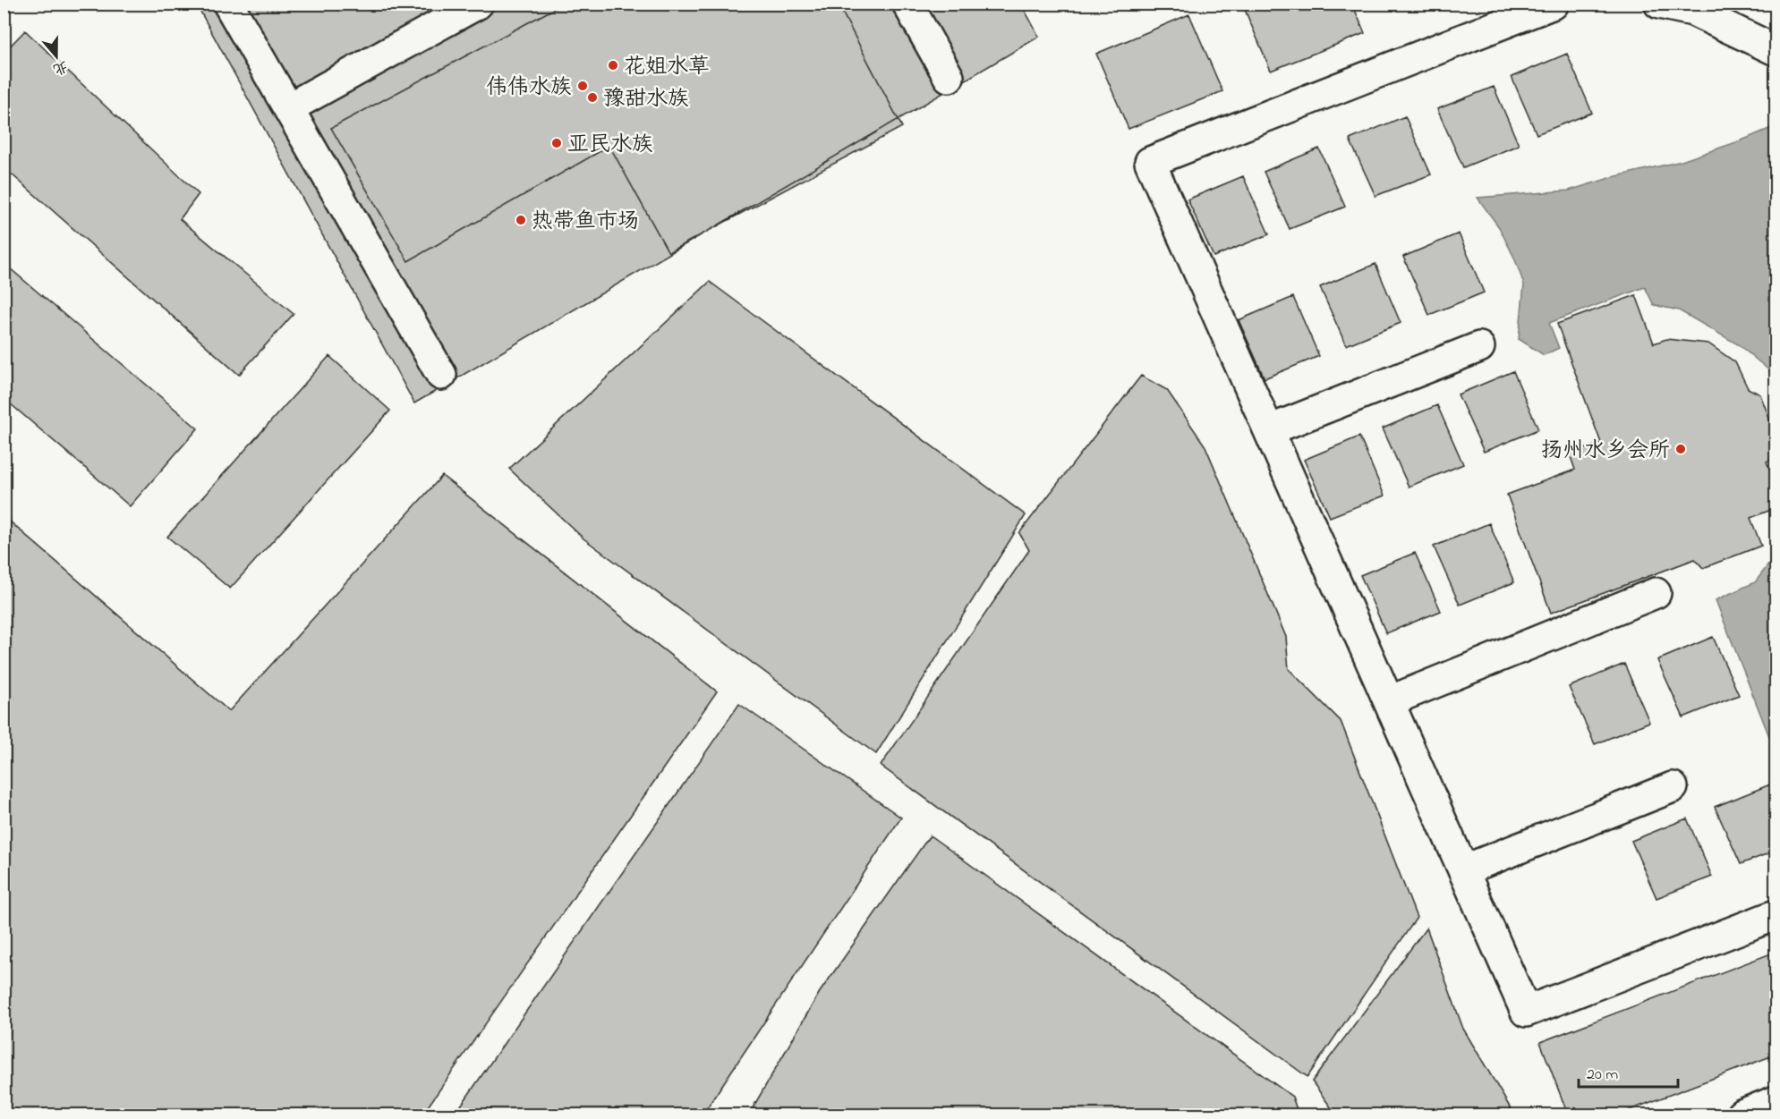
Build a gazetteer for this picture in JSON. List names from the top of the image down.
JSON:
{
  "places": [
    "花姐水草",
    "伟伟水族",
    "豫甜水族",
    "亚民水族",
    "热带鱼市场",
    "扬州水乡会所"
  ],
  "scale_bar": "20 m",
  "north": "bottom"
}
